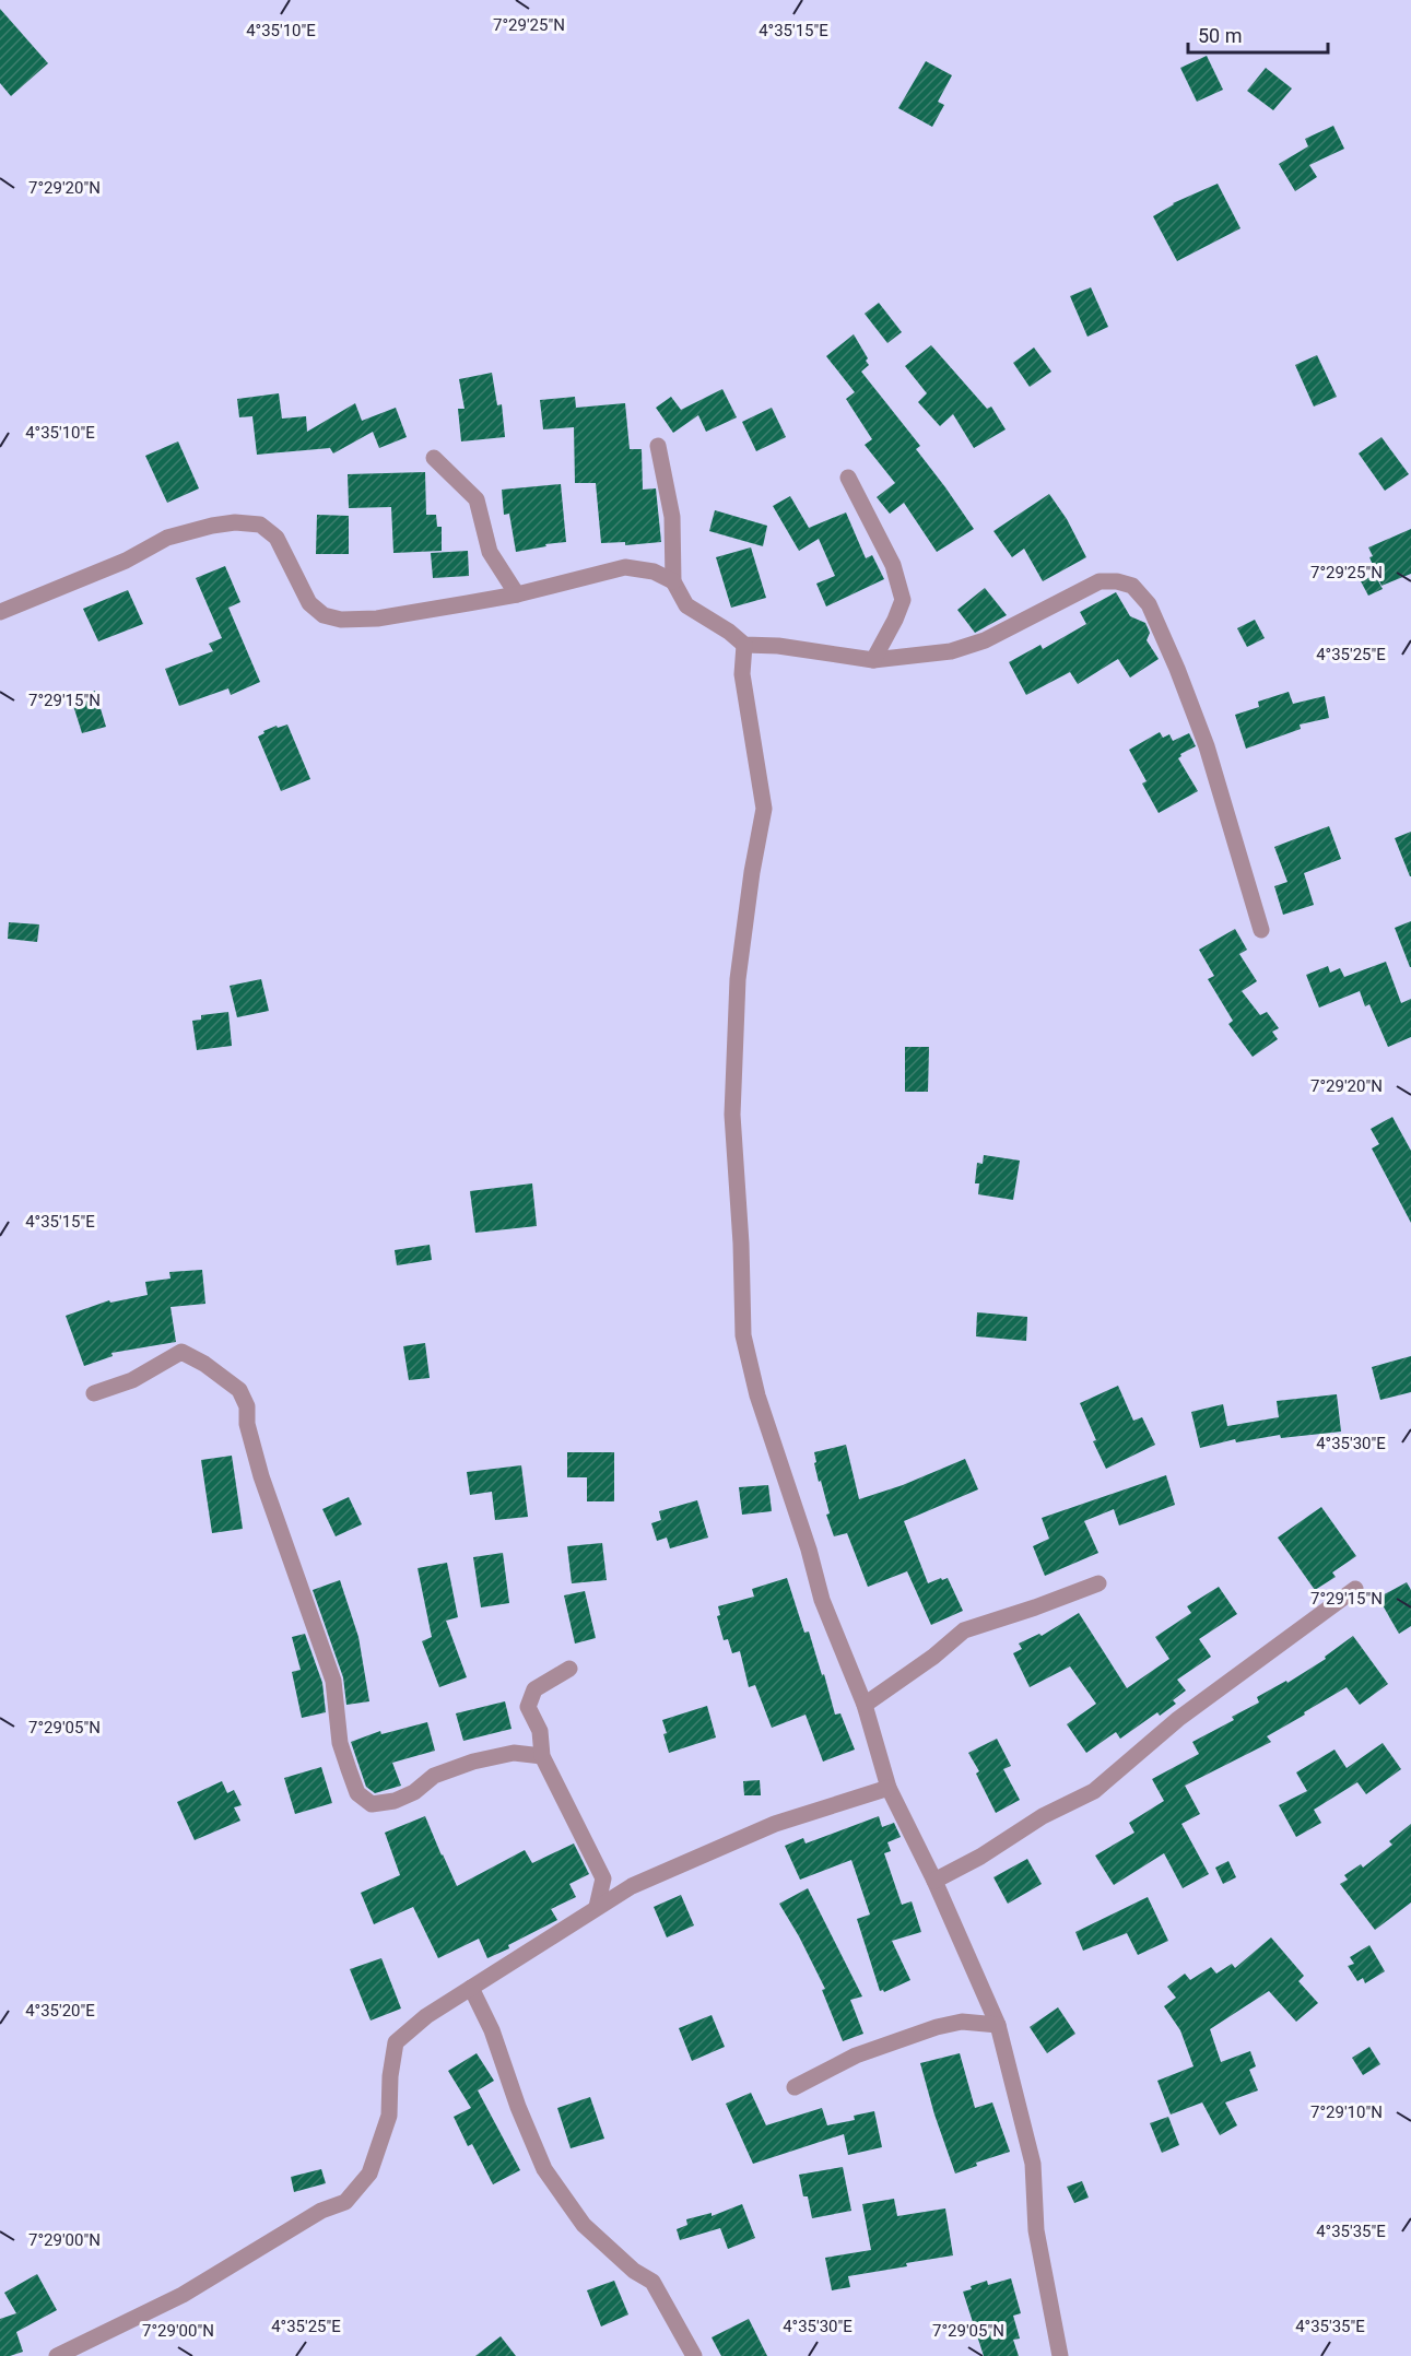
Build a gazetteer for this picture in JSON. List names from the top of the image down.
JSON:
{
  "scale_bar": "50 m",
  "coordinates": [
    "7°29'25\"N",
    "4°35'10\"E",
    "4°35'15\"E",
    "7°29'20\"N",
    "4°35'25\"E",
    "7°29'15\"N",
    "4°35'30\"E",
    "7°29'05\"N",
    "4°35'20\"E",
    "7°29'10\"N",
    "4°35'35\"E",
    "7°29'00\"N"
  ]
}
